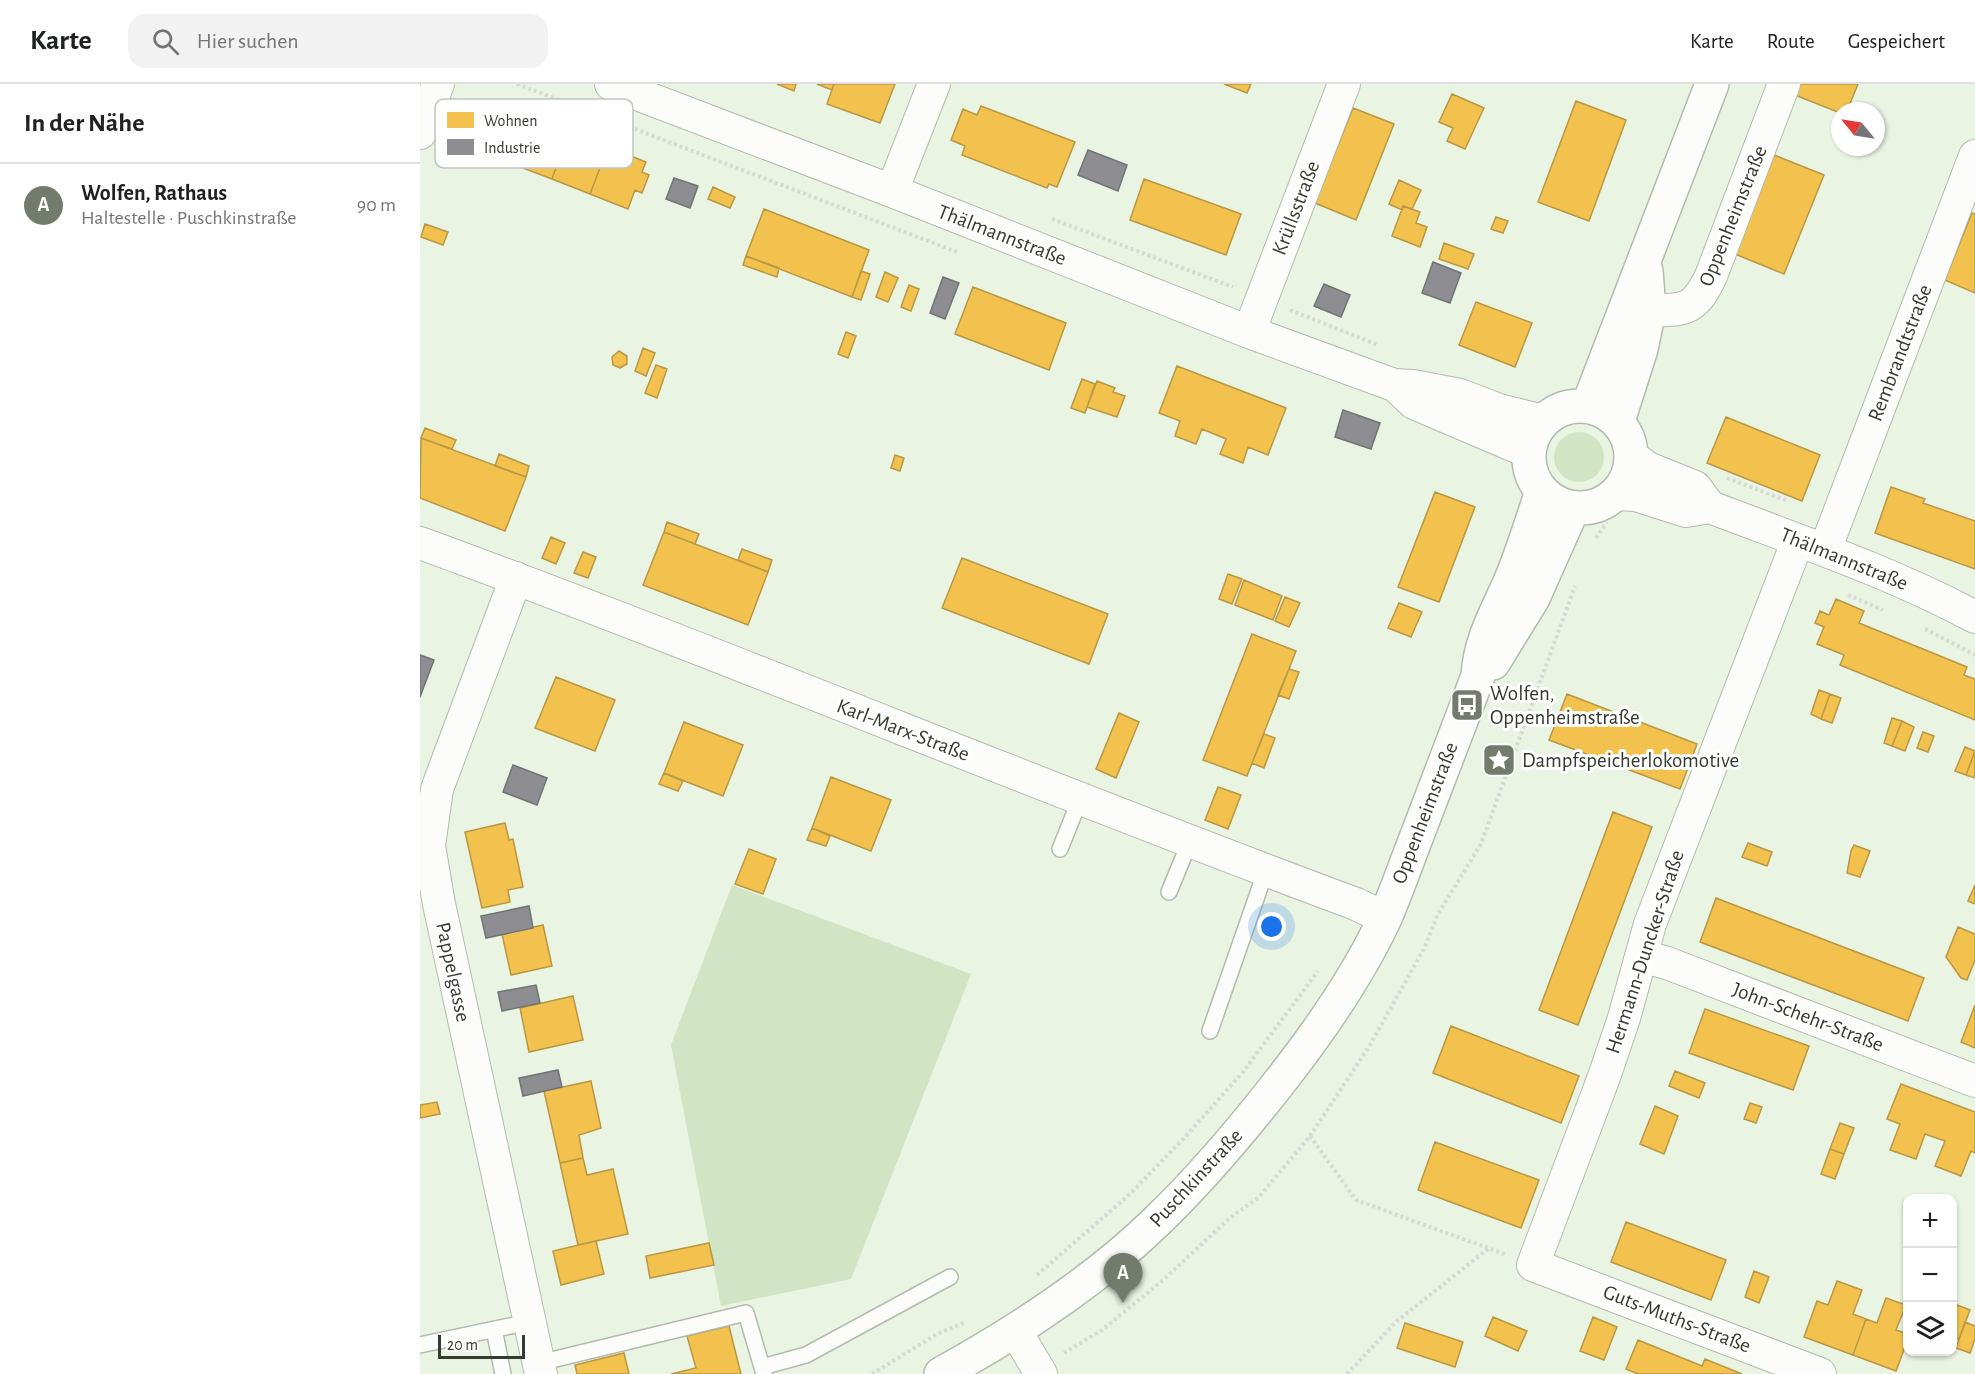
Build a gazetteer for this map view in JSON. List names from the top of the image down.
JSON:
{
  "streets": {
    "street": [
      "Krüllsstraße",
      "Oppenheimstraße",
      "Thälmannstraße",
      "Rembrandtstraße",
      "Karl-Marx-Straße",
      "Hermann-Duncker-Straße",
      "Pappelgasse",
      "John-Schehr-Straße",
      "Puschkinstraße",
      "Guts-Muths-Straße"
    ]
  },
  "crossings": [
    ["Krüllsstraße", "Thälmannstraße"],
    ["Oppenheimstraße", "Thälmannstraße"],
    ["Oppenheimstraße", "Karl-Marx-Straße"],
    ["Oppenheimstraße", "Puschkinstraße"],
    ["Thälmannstraße", "Rembrandtstraße"],
    ["Thälmannstraße", "Hermann-Duncker-Straße"],
    ["Rembrandtstraße", "Hermann-Duncker-Straße"],
    ["Karl-Marx-Straße", "Pappelgasse"],
    ["Karl-Marx-Straße", "Puschkinstraße"],
    ["Hermann-Duncker-Straße", "John-Schehr-Straße"],
    ["Hermann-Duncker-Straße", "Guts-Muths-Straße"]
  ],
  "places": {
    "bus stop": ["Wolfen, Oppenheimstraße"],
    "place": ["Dampfspeicherlokomotive"]
  },
  "legend": ["Wohnen", "Industrie"],
  "scale_bar": "20 m",
  "north": "top left",
  "page": {
    "header": "Karte",
    "search": "Hier suchen",
    "nav": ["Karte", "Route", "Gespeichert"],
    "heading": "In der Nähe",
    "list": [
      {
        "mark": "A",
        "name": "Wolfen, Rathaus",
        "note": "Haltestelle · Puschkinstraße",
        "value": "90 m"
      }
    ],
    "map_buttons": ["+", "−"],
    "pins": "A",
    "scale": "20 m"
  }
}
